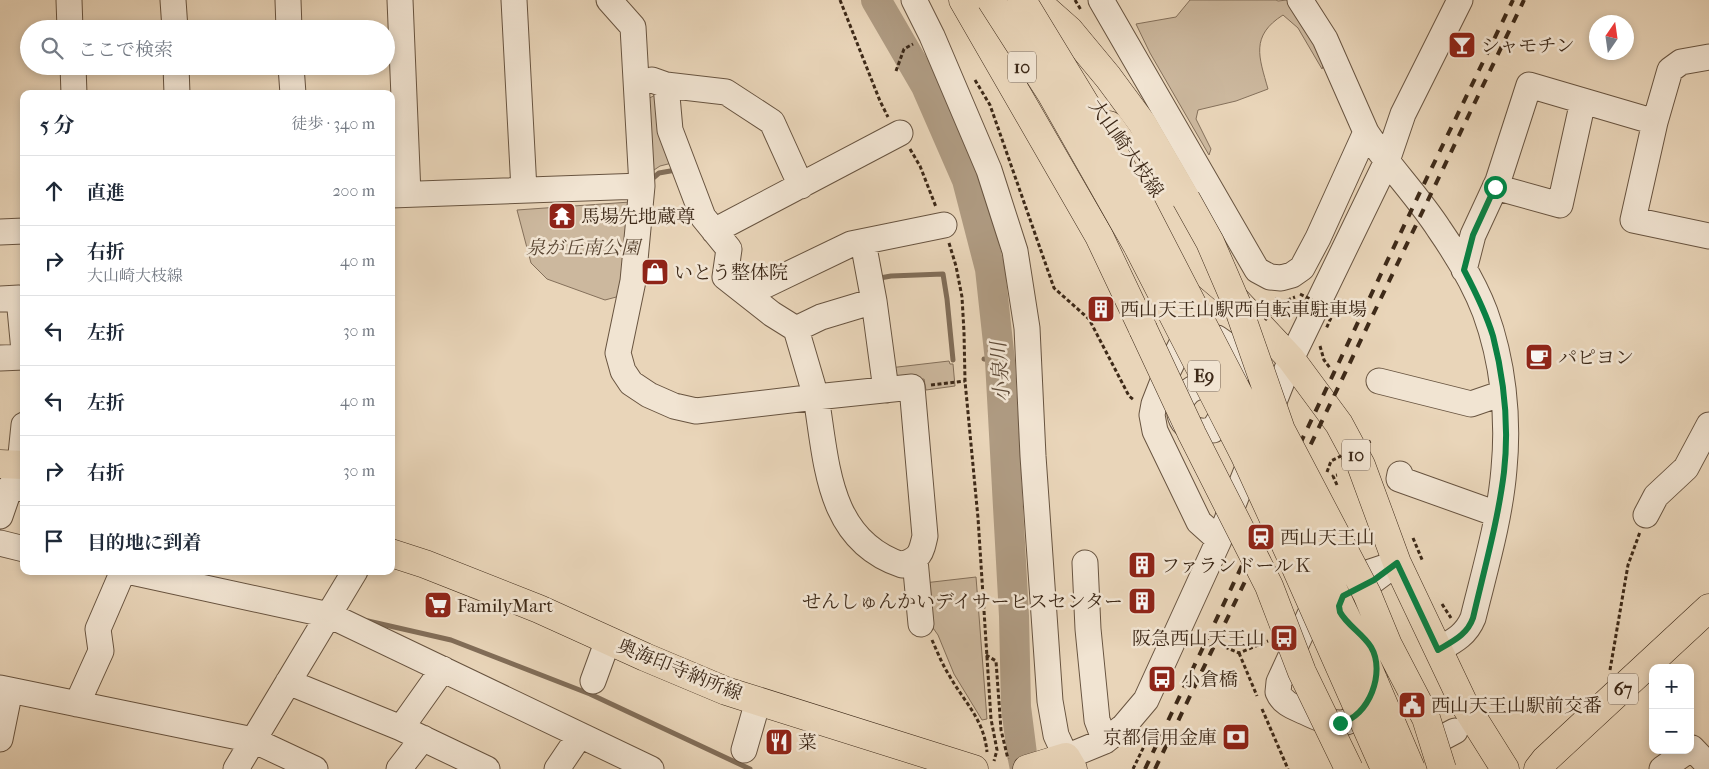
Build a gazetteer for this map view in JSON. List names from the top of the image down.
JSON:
{
  "streets": {
    "main road": [
      "10",
      "大山崎大枝線",
      "E9",
      "奥海印寺納所線",
      "67"
    ]
  },
  "water": ["小泉川"],
  "parks": ["泉が丘南公園"],
  "places": {
    "bar": ["シャモチン"],
    "temple": ["馬場先地蔵尊"],
    "shop": ["いとう整体院"],
    "building": ["西山天王山駅西自転車駐車場", "ファランドールＫ", "せんしゅんかいデイサーヒスセンター"],
    "cafe": ["パピヨン"],
    "station": ["西山天王山"],
    "supermarket": ["FamilyMart"],
    "bus stop": ["阪急西山天王山", "小倉橋"],
    "public building": ["西山天王山駅前交番"],
    "bank": ["京都信用金庫"],
    "restaurant": ["菜"]
  },
  "north": "top",
  "page": {
    "search": "ここで検索",
    "heading": ["5 分", "徒歩 · 340 m"],
    "list": [
      ["直進", "200 m"],
      ["右折", "大山崎大枝線", "40 m"],
      ["左折", "30 m"],
      ["左折", "40 m"],
      ["右折", "30 m"],
      "目的地に到着"
    ],
    "map_buttons": ["+", "−"]
  }
}
